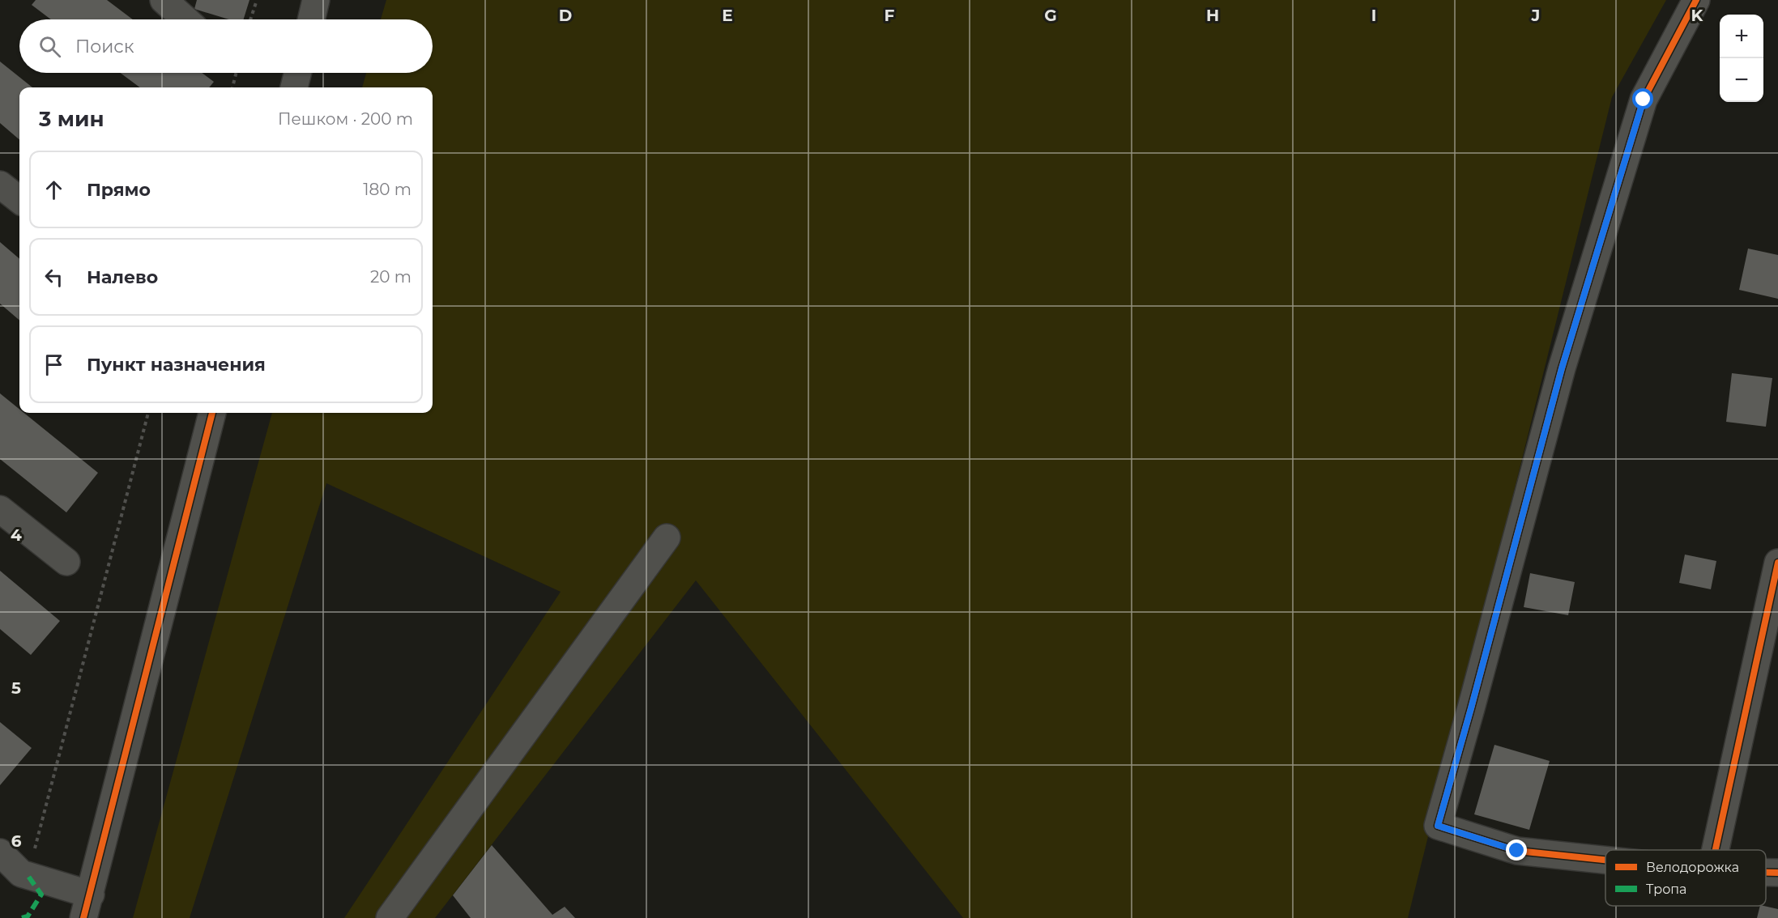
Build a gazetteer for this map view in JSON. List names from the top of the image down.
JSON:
{
  "legend": ["Велодорожка", "Тропа"],
  "page": {
    "map_buttons": ["+", "−"],
    "search": "Поиск",
    "heading": ["3 мин", "Пешком · 200 m"],
    "list": [
      ["Прямо", "180 m"],
      ["Налево", "20 m"],
      "Пункт назначения"
    ]
  },
  "grid": {
    "columns": [
      "D",
      "E",
      "F",
      "G",
      "H",
      "I",
      "J",
      "K"
    ],
    "rows": ["4", "5", "6"]
  }
}
